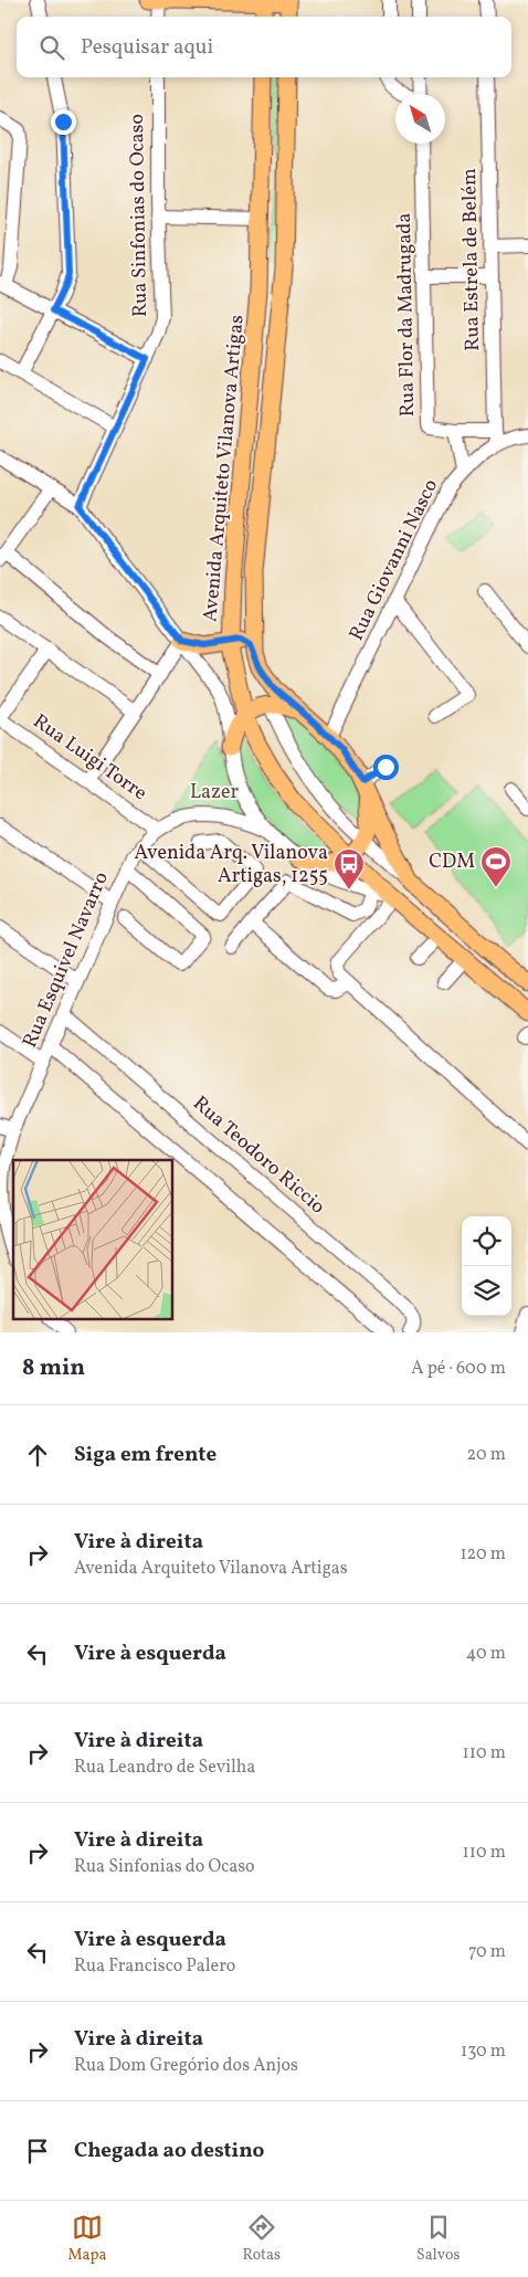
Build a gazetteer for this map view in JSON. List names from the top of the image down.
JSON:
{
  "streets": {
    "main road": ["Avenida Arquiteto Vilanova Artigas"],
    "street": [
      "Rua Sinfonias do Ocaso",
      "Rua Estrela de Belém",
      "Rua Flor da Madrugada",
      "Rua Giovanni Nasco",
      "Rua Luigi Torre",
      "Rua Esquivel Navarro",
      "Rua Teodoro Riccio"
    ]
  },
  "crossings": [
    ["Rua Estrela de Belém", "Rua Flor da Madrugada"],
    ["Rua Estrela de Belém", "Rua Giovanni Nasco"],
    ["Rua Flor da Madrugada", "Rua Giovanni Nasco"],
    ["Avenida Arquiteto Vilanova Artigas", "Rua Giovanni Nasco"],
    ["Rua Luigi Torre", "Rua Esquivel Navarro"],
    ["Rua Esquivel Navarro", "Rua Teodoro Riccio"]
  ],
  "parks": ["Lazer"],
  "places": {
    "sports": ["CDM"],
    "bus stop": ["Avenida Arq. Vilanova Artigas, 1255"]
  },
  "north": "top left",
  "page": {
    "search": "Pesquisar aqui",
    "heading": ["8 min", "A pé · 600 m"],
    "list": [
      ["Siga em frente", "20 m"],
      ["Vire à direita", "Avenida Arquiteto Vilanova Artigas", "120 m"],
      ["Vire à esquerda", "40 m"],
      ["Vire à direita", "Rua Leandro de Sevilha", "110 m"],
      ["Vire à direita", "Rua Sinfonias do Ocaso", "110 m"],
      ["Vire à esquerda", "Rua Francisco Palero", "70 m"],
      ["Vire à direita", "Rua Dom Gregório dos Anjos", "130 m"],
      "Chegada ao destino"
    ],
    "nav": ["Mapa", "Rotas", "Salvos"]
  }
}
